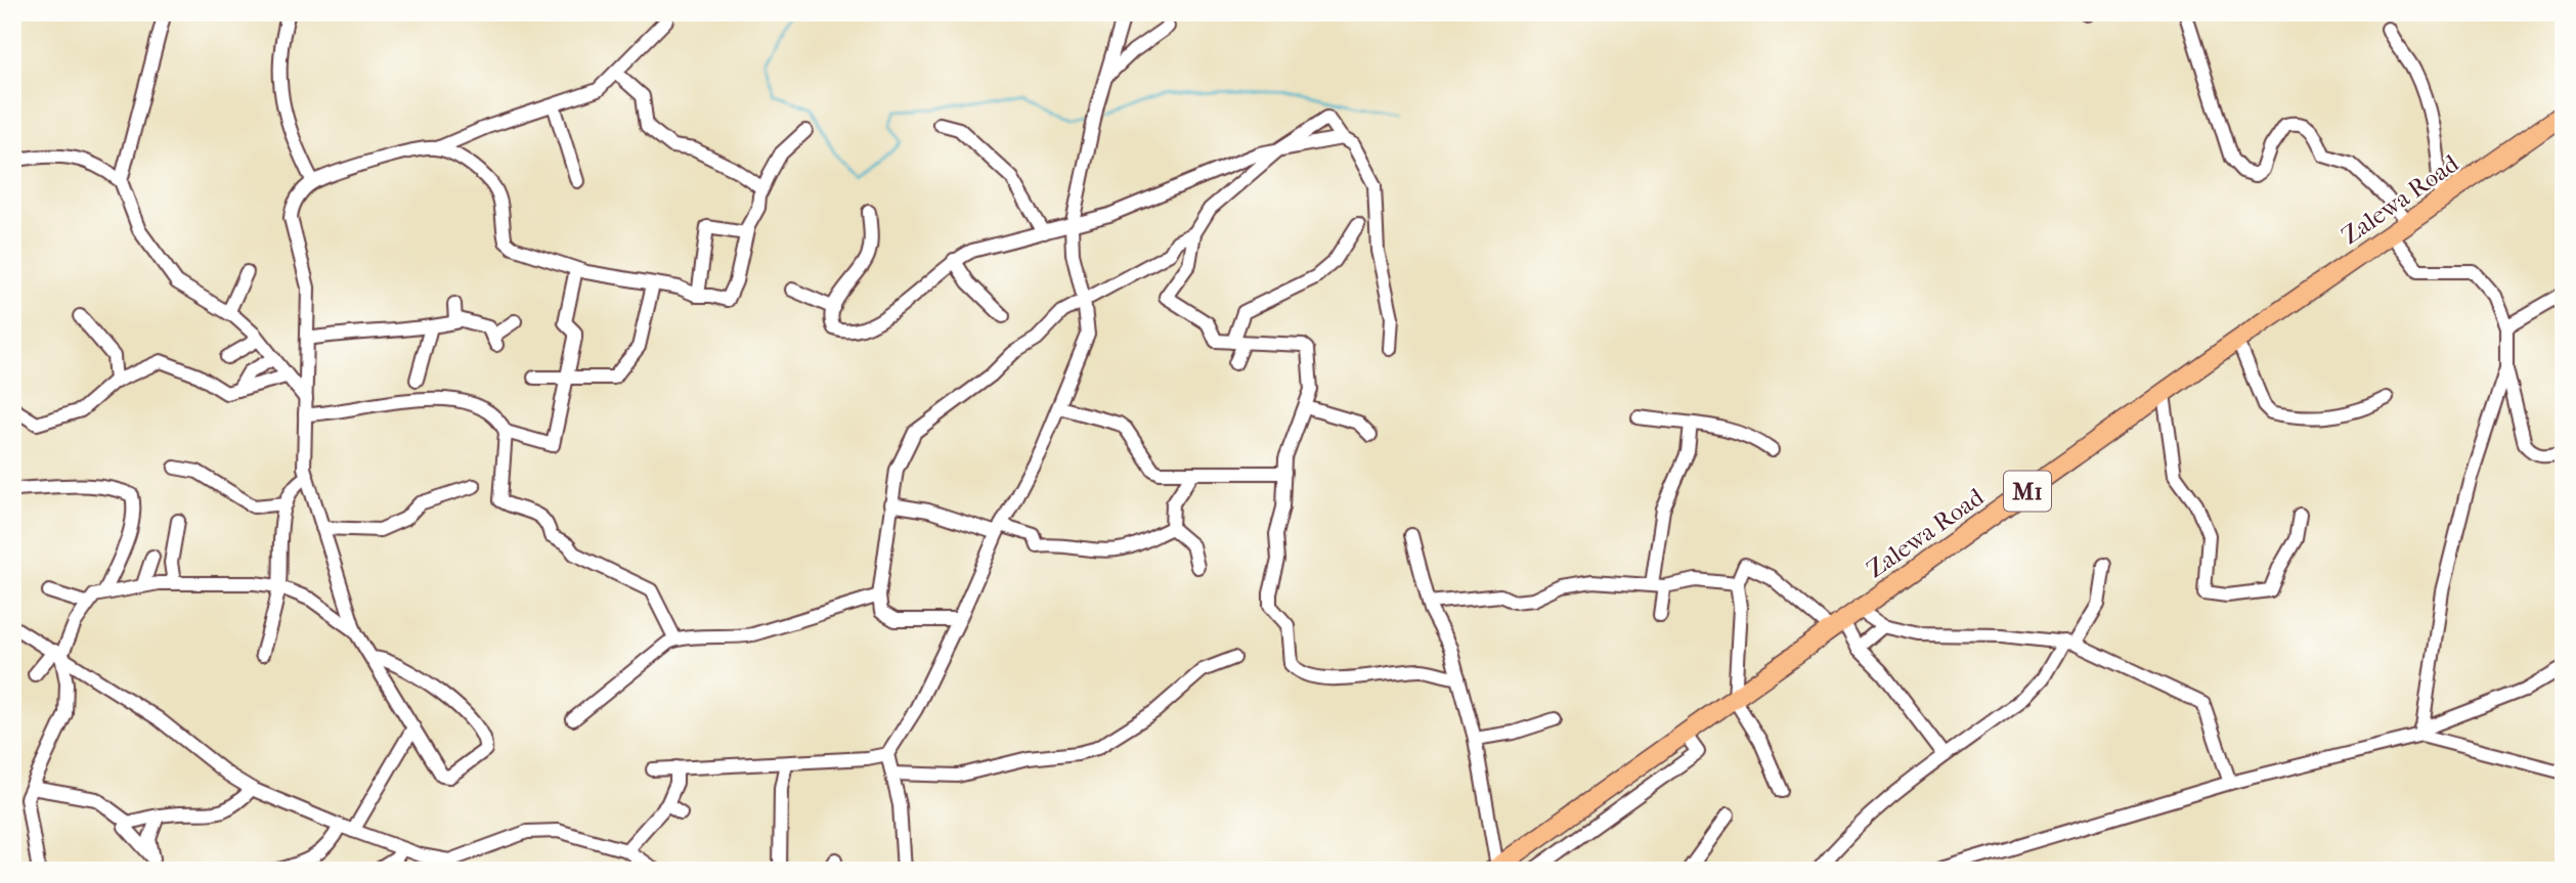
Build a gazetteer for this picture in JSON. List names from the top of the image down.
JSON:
{
  "streets": {
    "highway": ["Zalewa Road", "M1"]
  }
}
